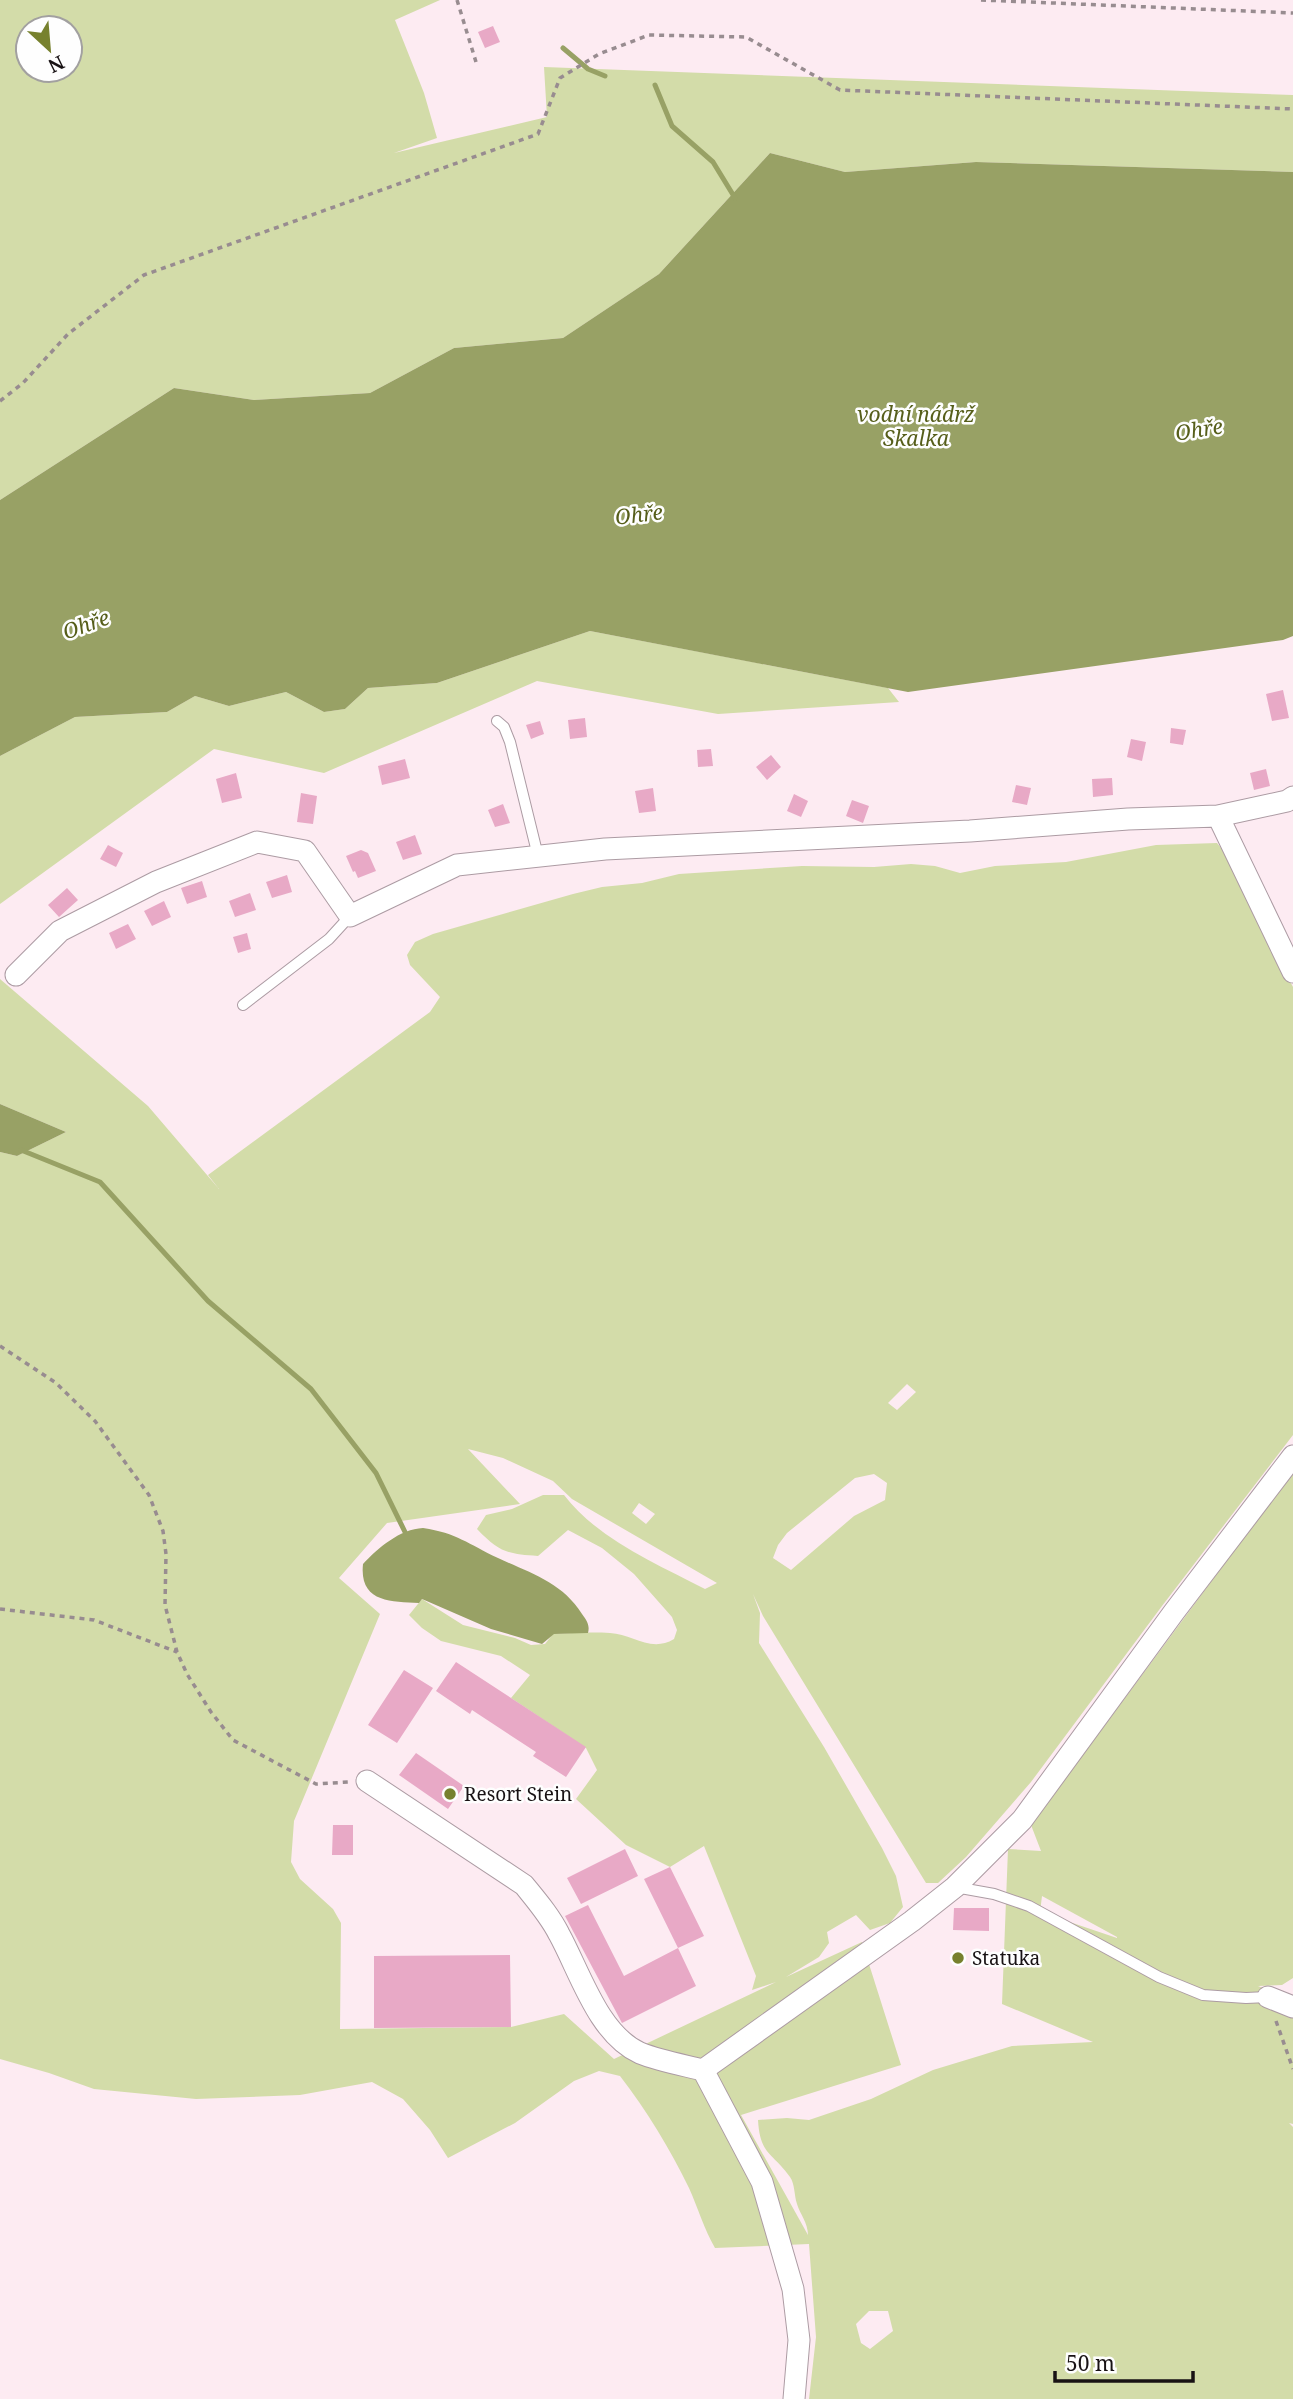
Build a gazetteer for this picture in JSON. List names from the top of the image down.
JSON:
{
  "water": ["vodní nádrž Skalka", "Ohře"],
  "places": ["Resort Stein", "Statuka"],
  "scale_bar": "50 m",
  "north": "bottom right"
}
